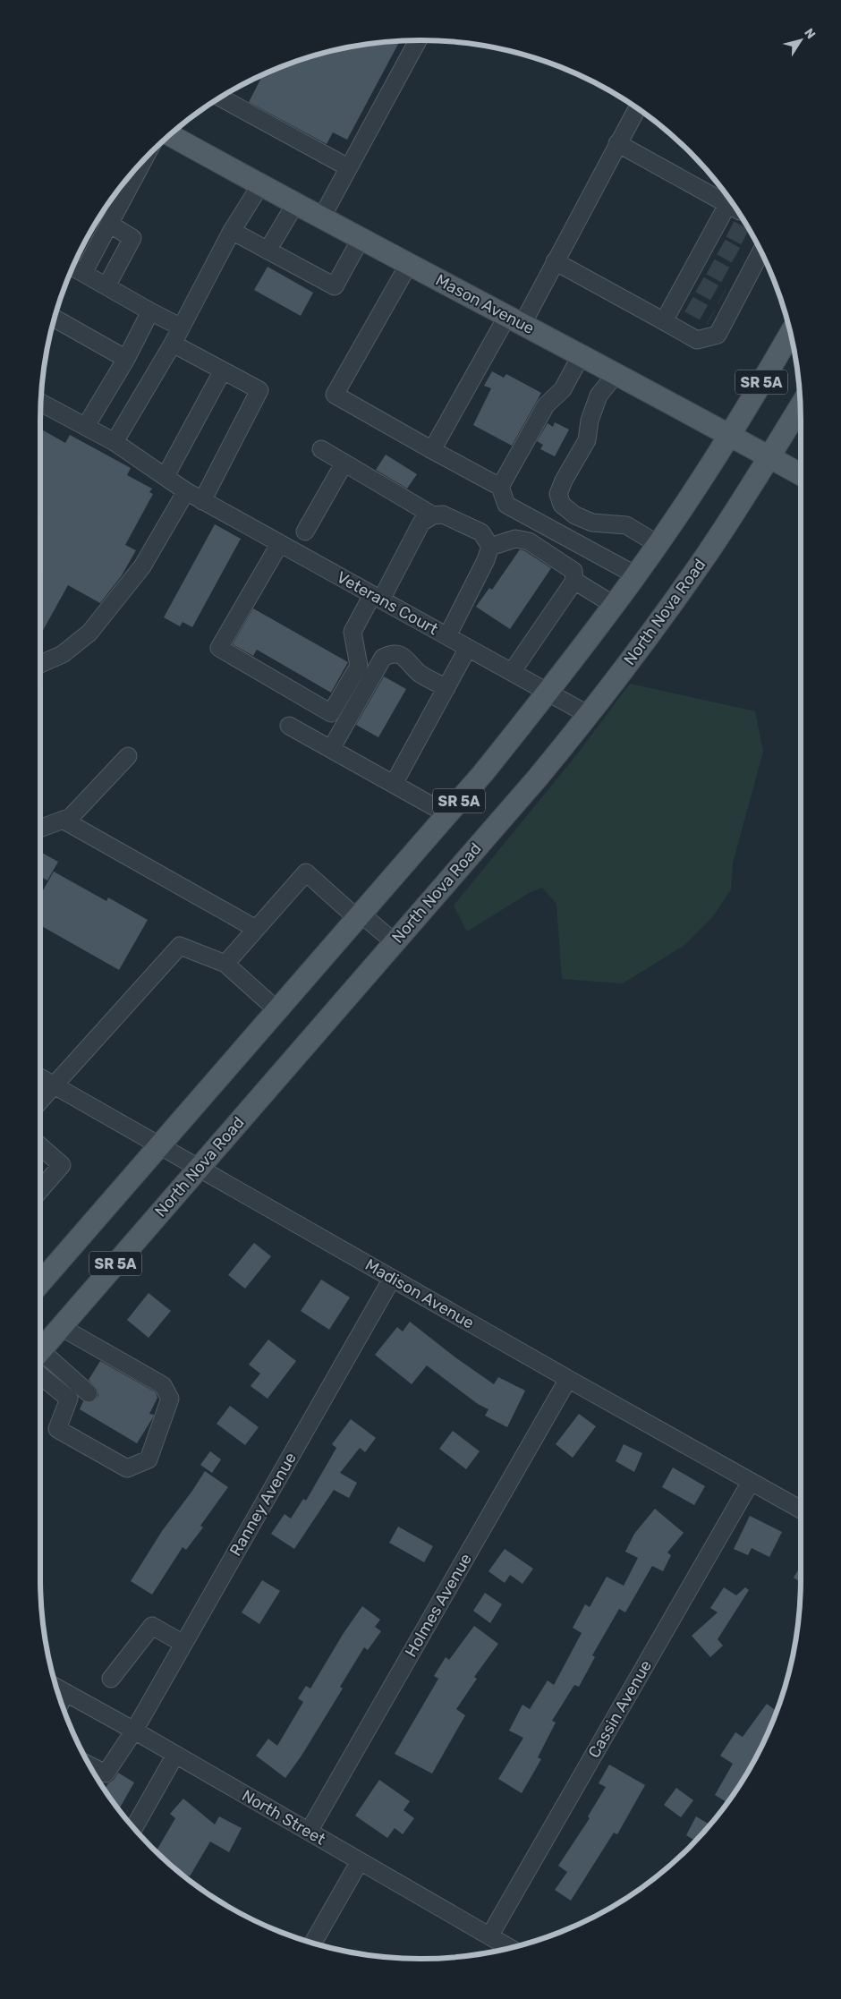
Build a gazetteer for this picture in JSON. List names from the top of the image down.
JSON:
{
  "streets": {
    "main road": ["Mason Avenue", "SR 5A", "North Nova Road"],
    "street": [
      "Veterans Court",
      "Madison Avenue",
      "Ranney Avenue",
      "Holmes Avenue",
      "Cassin Avenue",
      "North Street"
    ]
  },
  "crossings": [
    ["Mason Avenue", "SR 5A"],
    ["Mason Avenue", "North Nova Road"],
    ["SR 5A", "Veterans Court"],
    ["SR 5A", "Madison Avenue"],
    ["Veterans Court", "North Nova Road"],
    ["North Nova Road", "Madison Avenue"],
    ["Madison Avenue", "Ranney Avenue"],
    ["Madison Avenue", "Holmes Avenue"],
    ["Madison Avenue", "Cassin Avenue"],
    ["Ranney Avenue", "North Street"],
    ["Holmes Avenue", "North Street"],
    ["Cassin Avenue", "North Street"]
  ],
  "north": "top right"
}
